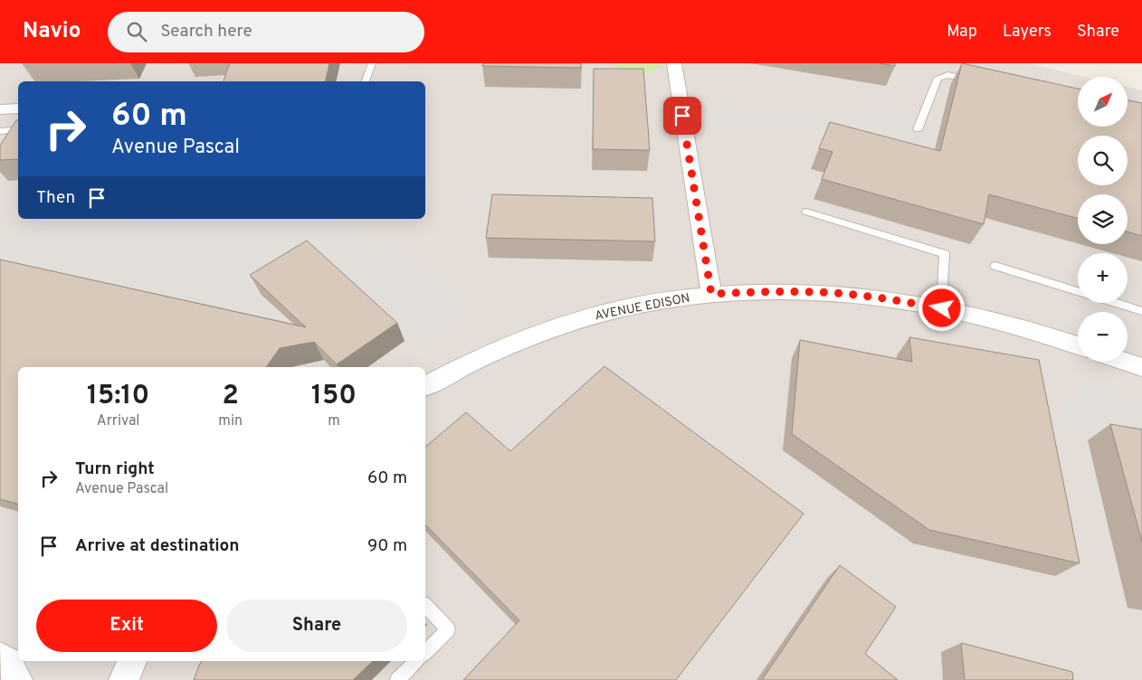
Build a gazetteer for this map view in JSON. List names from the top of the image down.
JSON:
{
  "streets": {
    "street": ["AVENUE EDISON"]
  },
  "north": "top right",
  "page": {
    "header": "Navio",
    "search": "Search here",
    "nav": ["Map", "Layers", "Share"],
    "map_buttons": ["+", "−"],
    "turn": ["60 m", "Avenue Pascal"],
    "then": "Then",
    "eta": [
      "15:10",
      "Arrival",
      "2",
      "min",
      "150",
      "m"
    ],
    "list": [
      {
        "name": "Turn right",
        "note": "Avenue Pascal",
        "value": "60 m"
      },
      {
        "name": "Arrive at destination",
        "value": "90 m"
      }
    ],
    "buttons": ["Exit", "Share"]
  }
}
